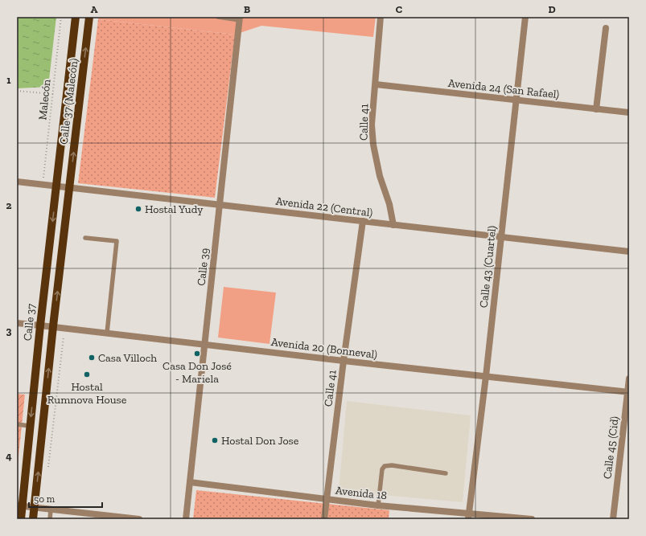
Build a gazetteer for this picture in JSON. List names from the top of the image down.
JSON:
{
  "streets": {
    "main road": ["Calle 37 (Malecón)", "Calle 37"],
    "street": [
      "Avenida 24 (San Rafael)",
      "Calle 41",
      "Avenida 22 (Central)",
      "Calle 39",
      "Calle 43 (Cuartel)",
      "Avenida 20 (Bonneval)",
      "Calle 45 (Cid)",
      "Avenida 18"
    ],
    "path": ["Malecón"]
  },
  "crossings": [
    ["Avenida 24 (San Rafael)", "Calle 41"],
    ["Avenida 24 (San Rafael)", "Calle 43 (Cuartel)"],
    ["Malecón", "Avenida 22 (Central)"],
    ["Calle 37 (Malecón)", "Avenida 22 (Central)"],
    ["Calle 37 (Malecón)", "Calle 37"],
    ["Calle 41", "Avenida 22 (Central)"],
    ["Calle 41", "Avenida 20 (Bonneval)"],
    ["Calle 41", "Avenida 18"],
    ["Avenida 22 (Central)", "Calle 39"],
    ["Avenida 22 (Central)", "Calle 43 (Cuartel)"],
    ["Avenida 22 (Central)", "Calle 37"],
    ["Calle 39", "Avenida 20 (Bonneval)"],
    ["Calle 39", "Avenida 18"],
    ["Calle 43 (Cuartel)", "Avenida 20 (Bonneval)"],
    ["Calle 43 (Cuartel)", "Avenida 18"],
    ["Calle 37", "Avenida 20 (Bonneval)"],
    ["Avenida 20 (Bonneval)", "Calle 45 (Cid)"]
  ],
  "places": [
    "Hostal Yudy",
    "Casa Don José - Mariela",
    "Casa Villoch",
    "Hostal Rumnova House",
    "Hostal Don Jose"
  ],
  "scale_bar": "50 m",
  "grid": {
    "columns": [
      "A",
      "B",
      "C",
      "D"
    ],
    "rows": [
      "1",
      "2",
      "3",
      "4"
    ]
  }
}
